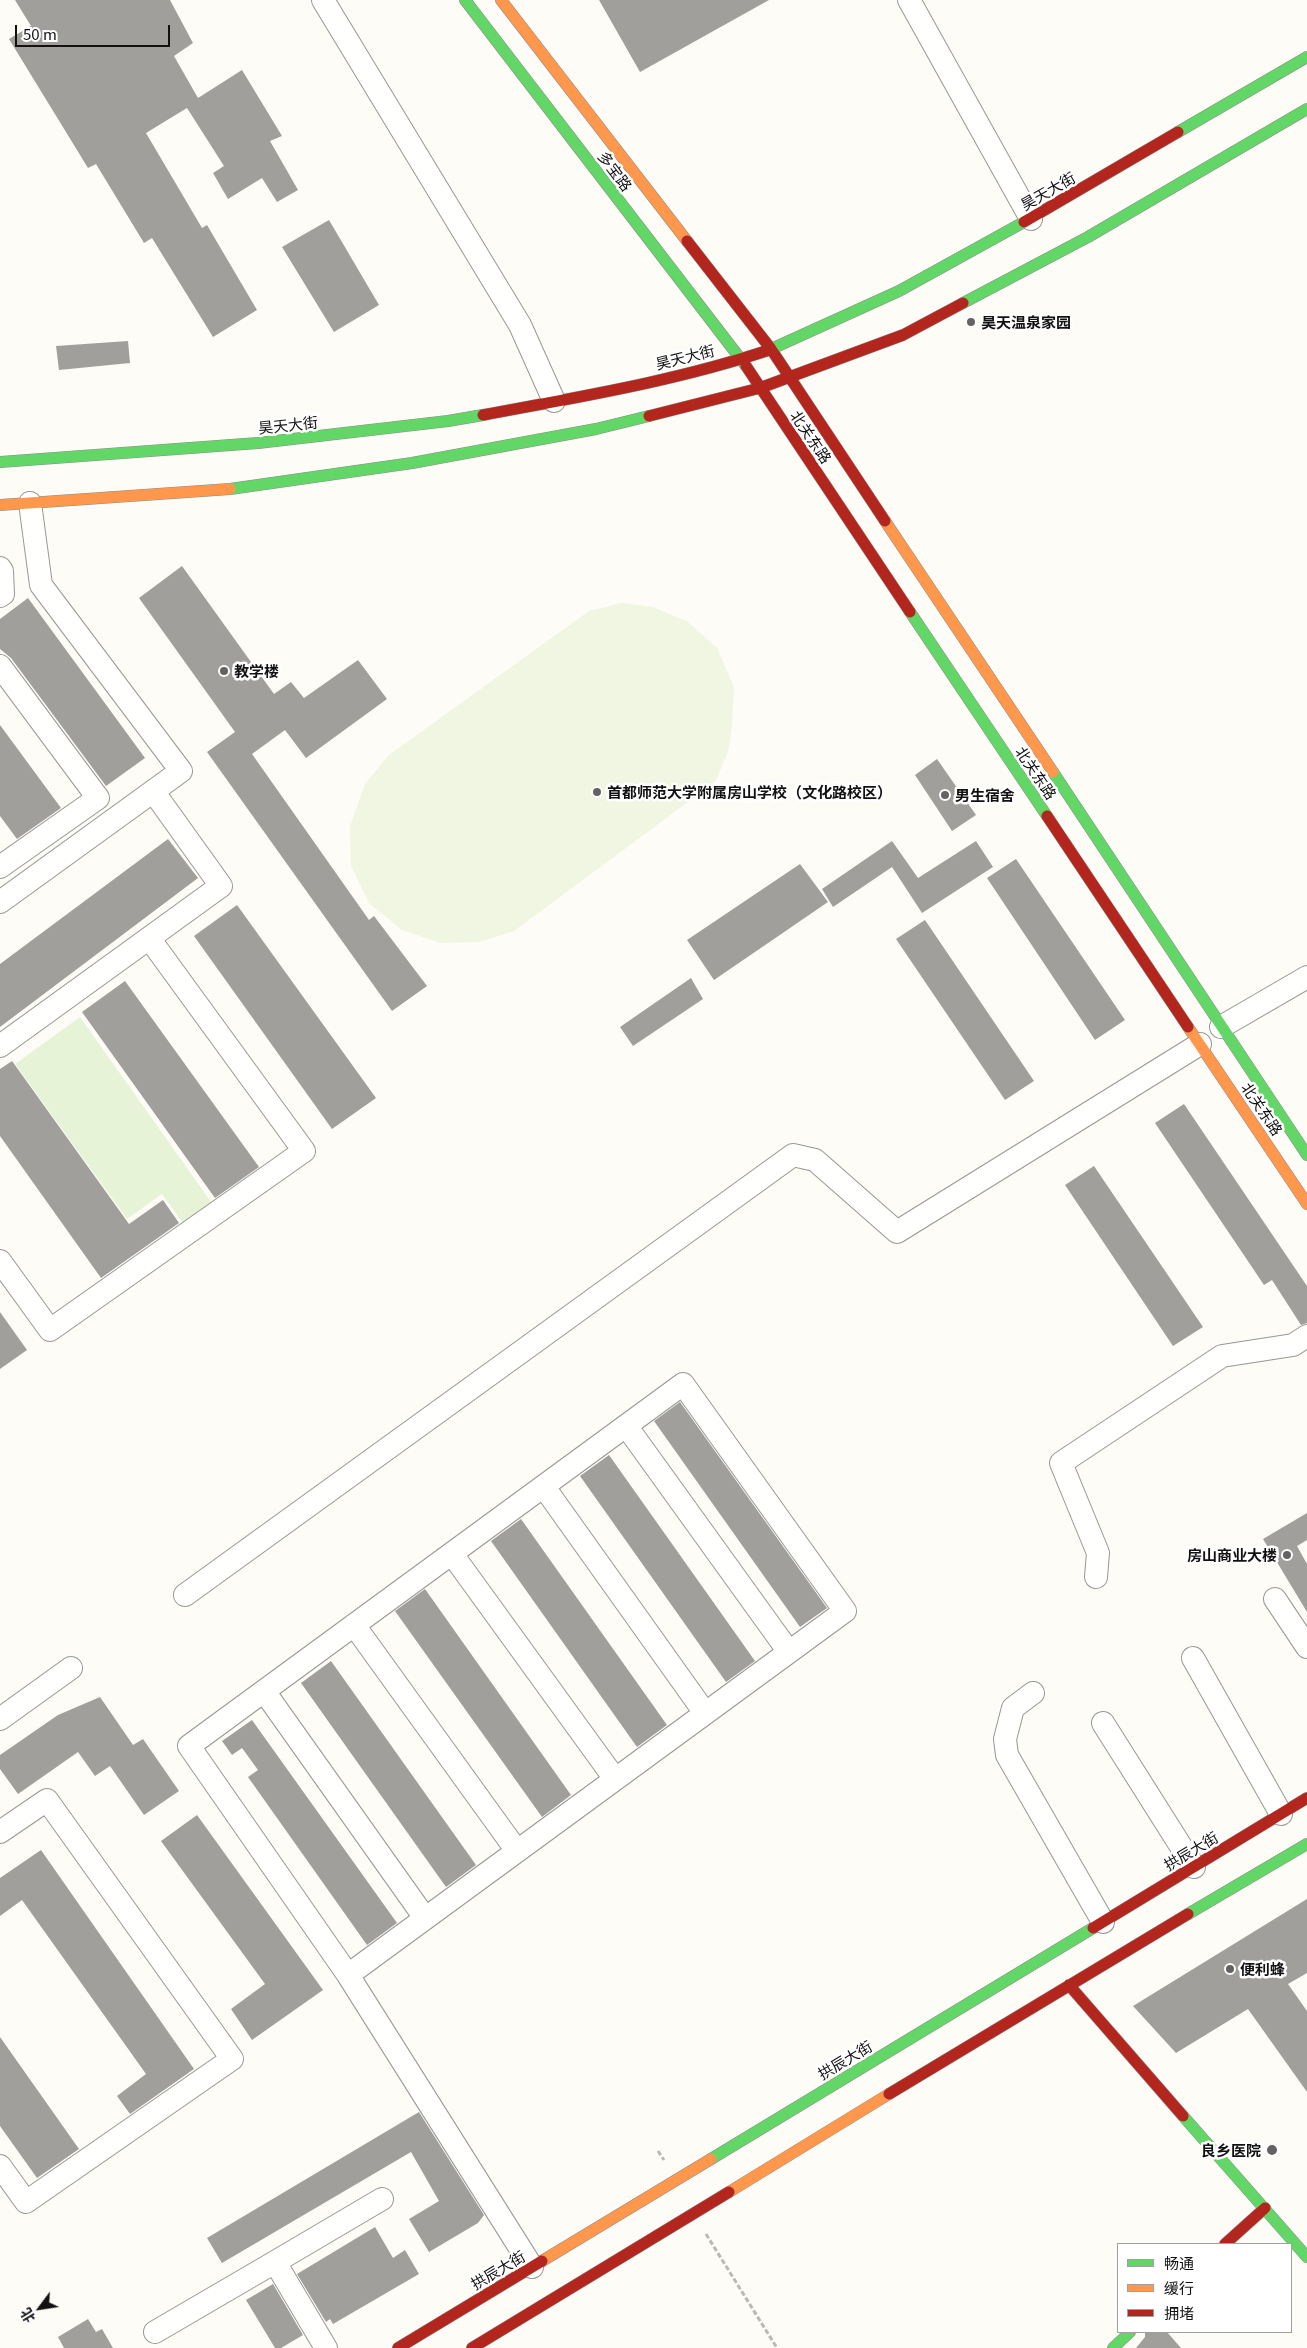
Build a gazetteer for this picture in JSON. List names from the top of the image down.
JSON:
{
  "streets": {
    "main road": [
      "多宝路",
      "昊天大街",
      "北关东路",
      "拱辰大街"
    ]
  },
  "crossings": [
    ["多宝路", "昊天大街"],
    ["多宝路", "北关东路"],
    ["昊天大街", "北关东路"]
  ],
  "places": [
    "昊天温泉家园",
    "教学楼",
    "首都师范大学附属房山学校（文化路校区）",
    "男生宿舍",
    "房山商业大楼",
    "便利蜂",
    "良乡医院"
  ],
  "legend": ["畅通", "缓行", "拥堵"],
  "scale_bar": "50 m",
  "north": "bottom left"
}
